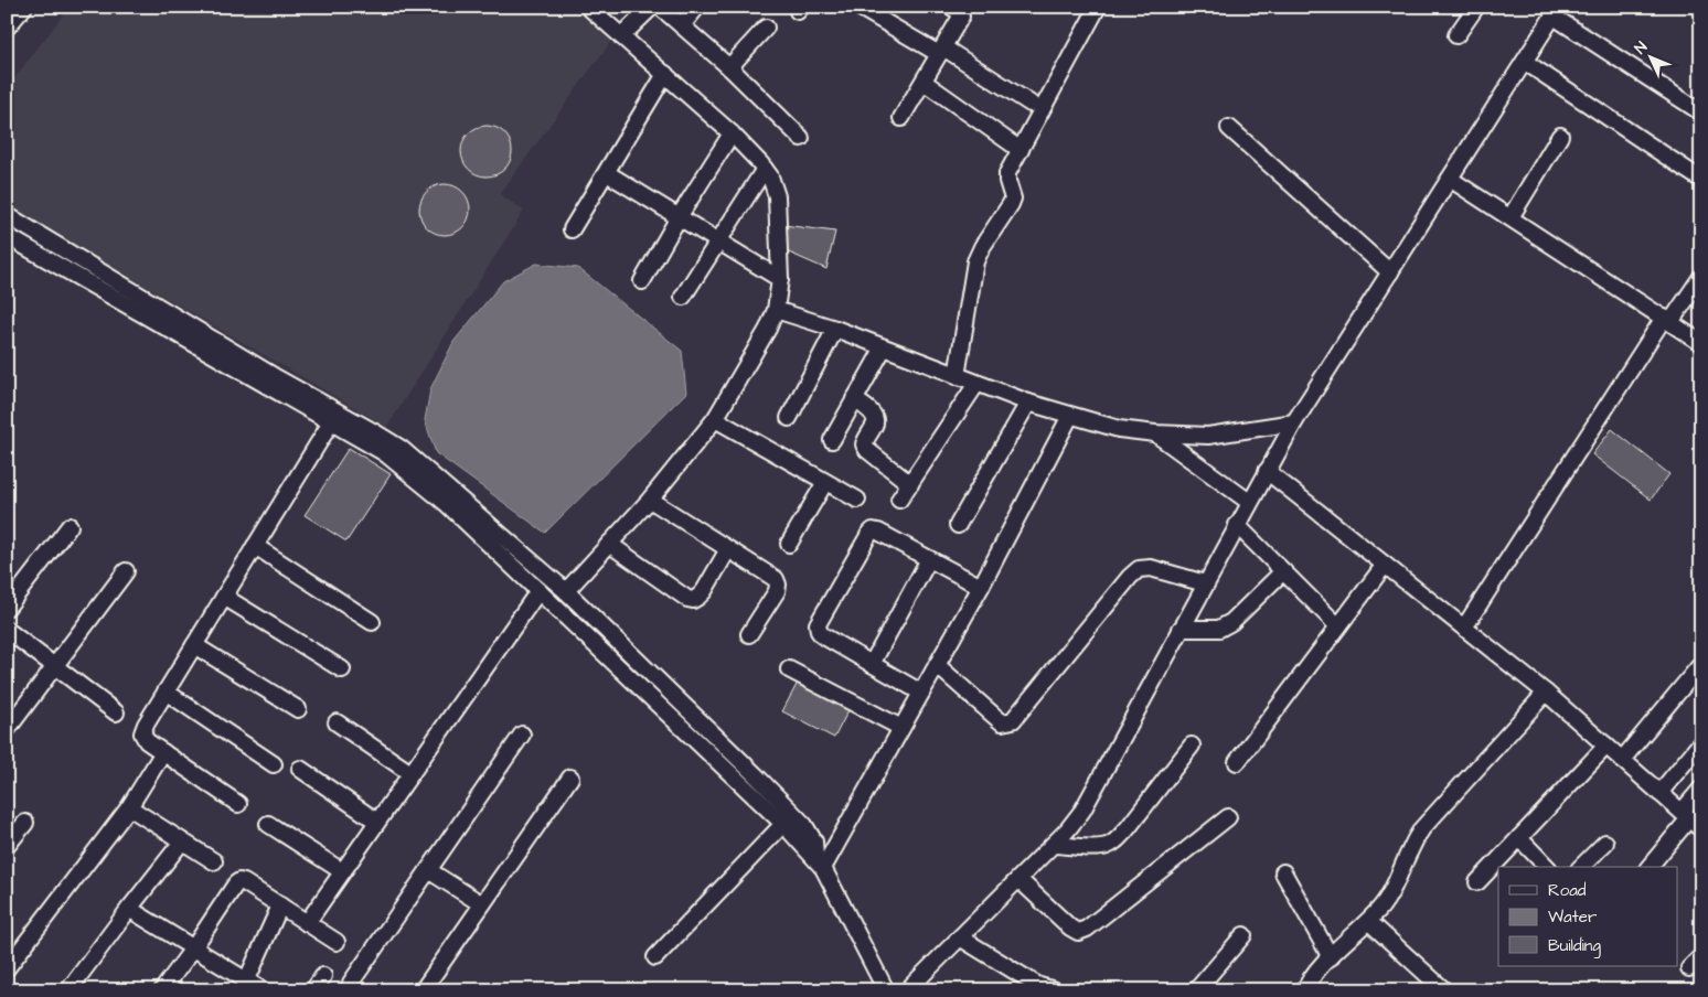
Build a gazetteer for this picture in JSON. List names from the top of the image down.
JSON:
{
  "legend": ["Road", "Water", "Building"],
  "north": "top left"
}
